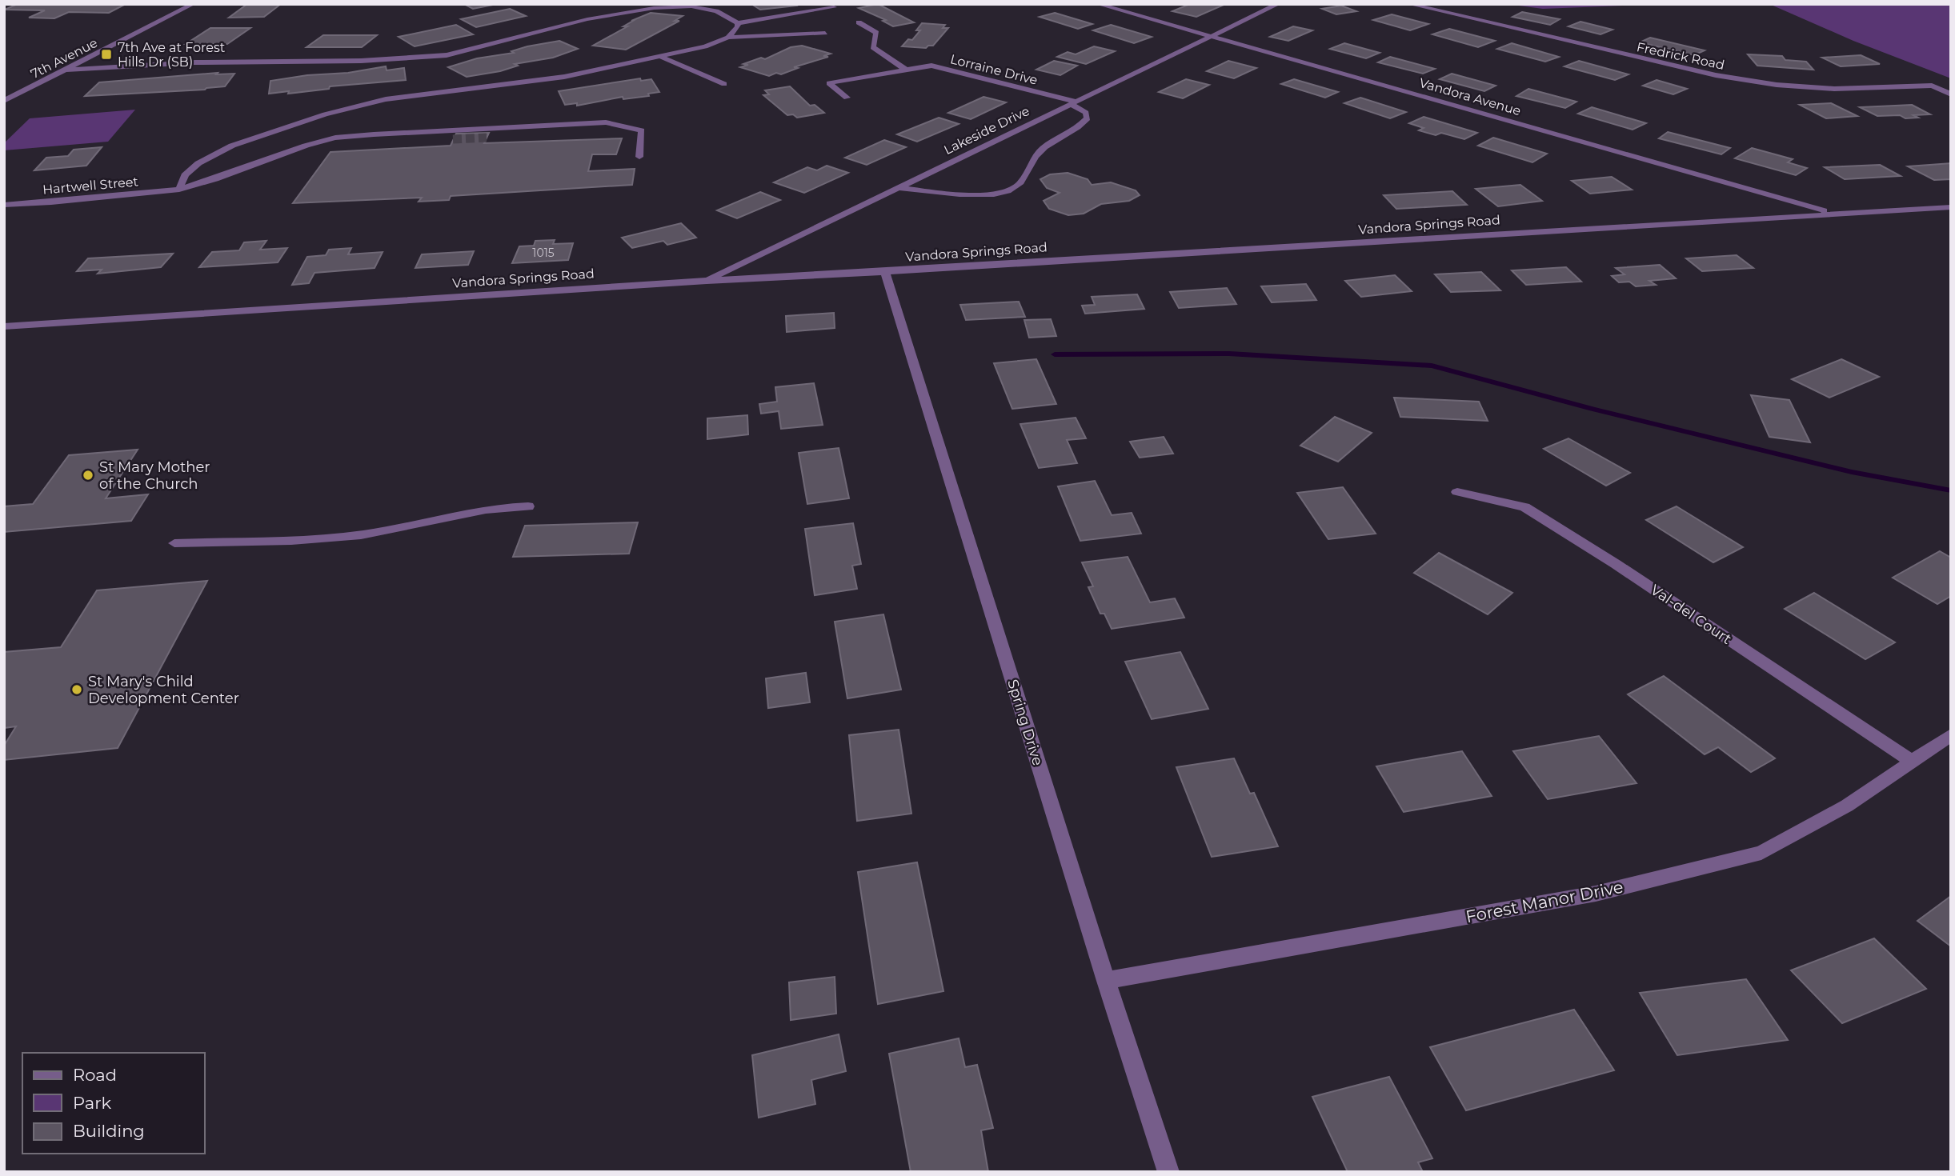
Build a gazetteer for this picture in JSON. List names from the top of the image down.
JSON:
{
  "streets": {
    "street": [
      "Fredrick Road",
      "7th Avenue",
      "Lorraine Drive",
      "Vandora Avenue",
      "Lakeside Drive",
      "Hartwell Street",
      "Vandora Springs Road",
      "Val-del Court",
      "Spring Drive",
      "Forest Manor Drive"
    ]
  },
  "crossings": [
    ["Lorraine Drive", "Lakeside Drive"],
    ["Vandora Avenue", "Lakeside Drive"],
    ["Vandora Avenue", "Vandora Springs Road"],
    ["Lakeside Drive", "Vandora Springs Road"],
    ["Vandora Springs Road", "Spring Drive"],
    ["Val-del Court", "Forest Manor Drive"],
    ["Spring Drive", "Forest Manor Drive"]
  ],
  "places": {
    "transit": ["7th Ave at Forest Hills Dr (SB)"],
    "other": ["St Mary Mother of the Church", "St Mary's Child Development Center"]
  },
  "house_numbers": ["1015"],
  "legend": ["Road", "Park", "Building"]
}
